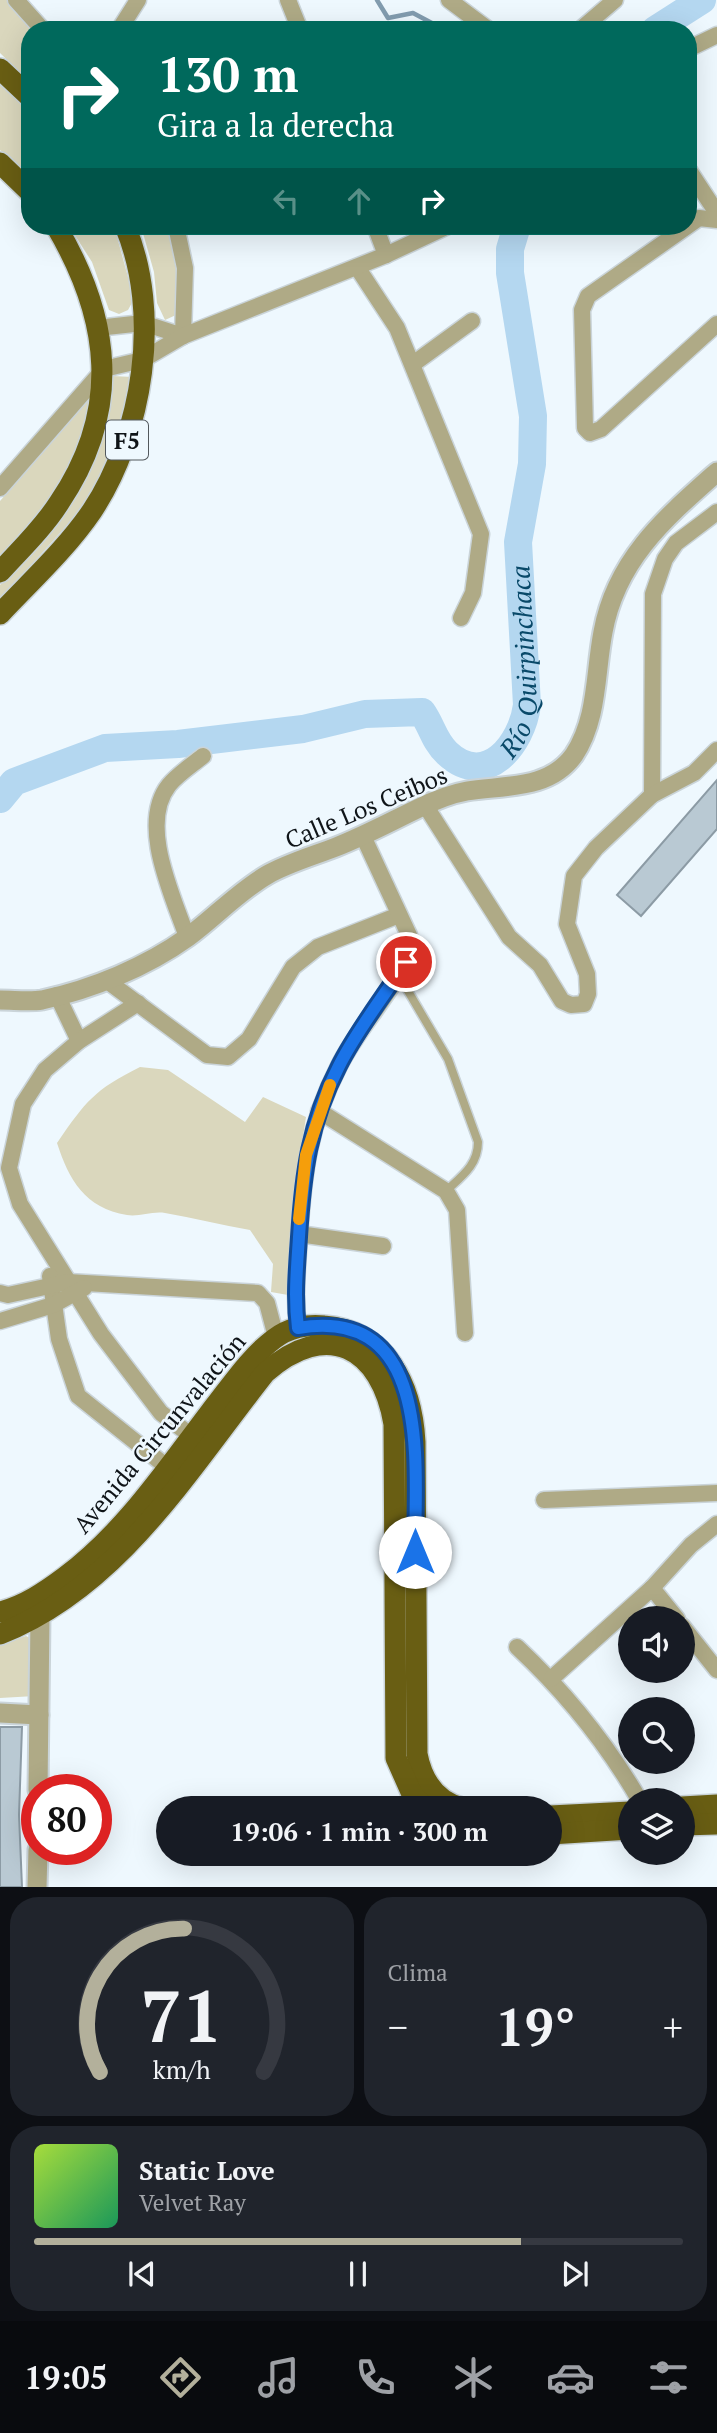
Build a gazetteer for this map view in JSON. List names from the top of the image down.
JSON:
{
  "streets": {
    "highway": ["F5", "Avenida Circunvalación"],
    "street": ["Calle Los Ceibos"]
  },
  "water": ["Río Quirpinchaca"],
  "page": {
    "turn": ["130 m", "Gira a la derecha"],
    "limit": "80",
    "trip": "19:06 · 1 min · 300 m",
    "tile": "Clima",
    "heat": ["−", "19°", "+"],
    "song": ["Static Love", "Velvet Ray"],
    "tabs": "19:05",
    "gauge": ["71", "km/h"]
  }
}
